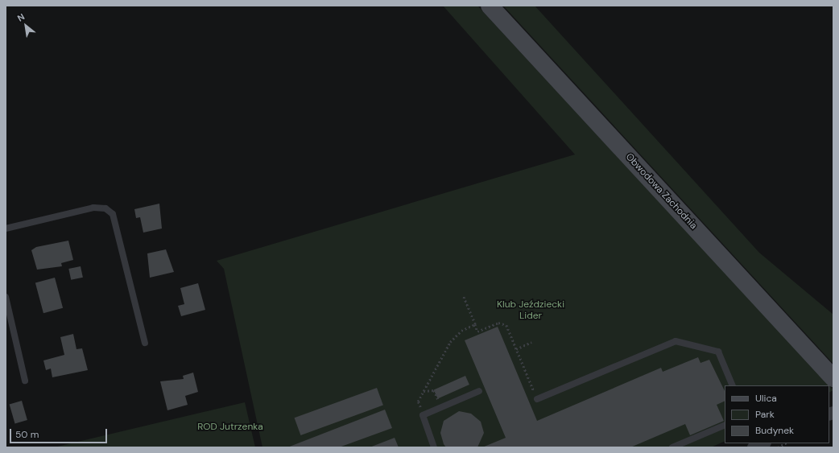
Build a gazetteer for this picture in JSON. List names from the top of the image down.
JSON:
{
  "streets": {
    "main road": ["Obwodowa Zachodnia"]
  },
  "parks": ["Klub Jeździecki Lider", "ROD Jutrzenka"],
  "legend": ["Ulica", "Park", "Budynek"],
  "scale_bar": "50 m",
  "north": "top left"
}
